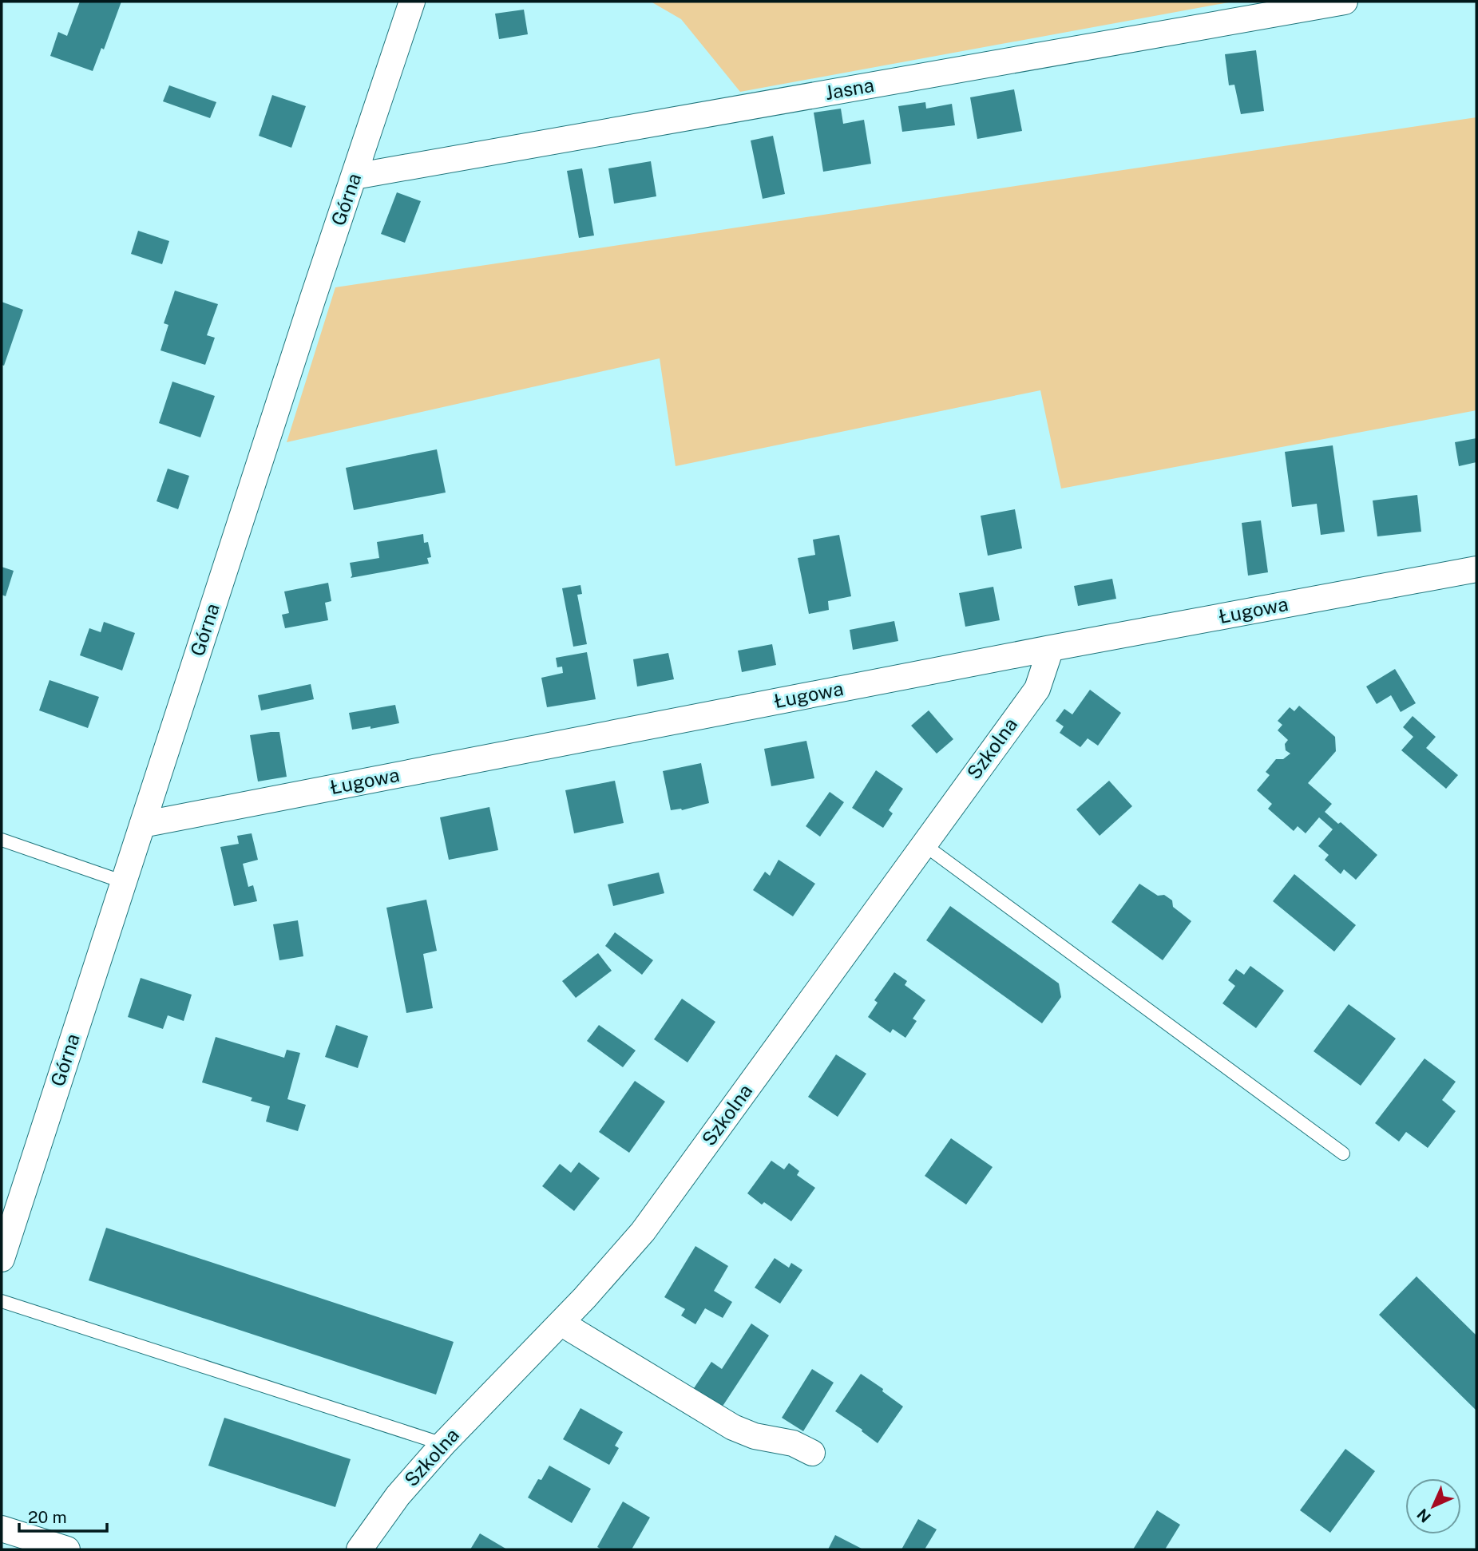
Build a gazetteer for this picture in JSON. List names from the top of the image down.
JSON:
{
  "streets": {
    "street": [
      "Jasna",
      "Górna",
      "Ługowa",
      "Szkolna"
    ]
  },
  "crossings": [
    ["Jasna", "Górna"],
    ["Górna", "Ługowa"],
    ["Ługowa", "Szkolna"]
  ],
  "scale_bar": "20 m",
  "north": "bottom left"
}
